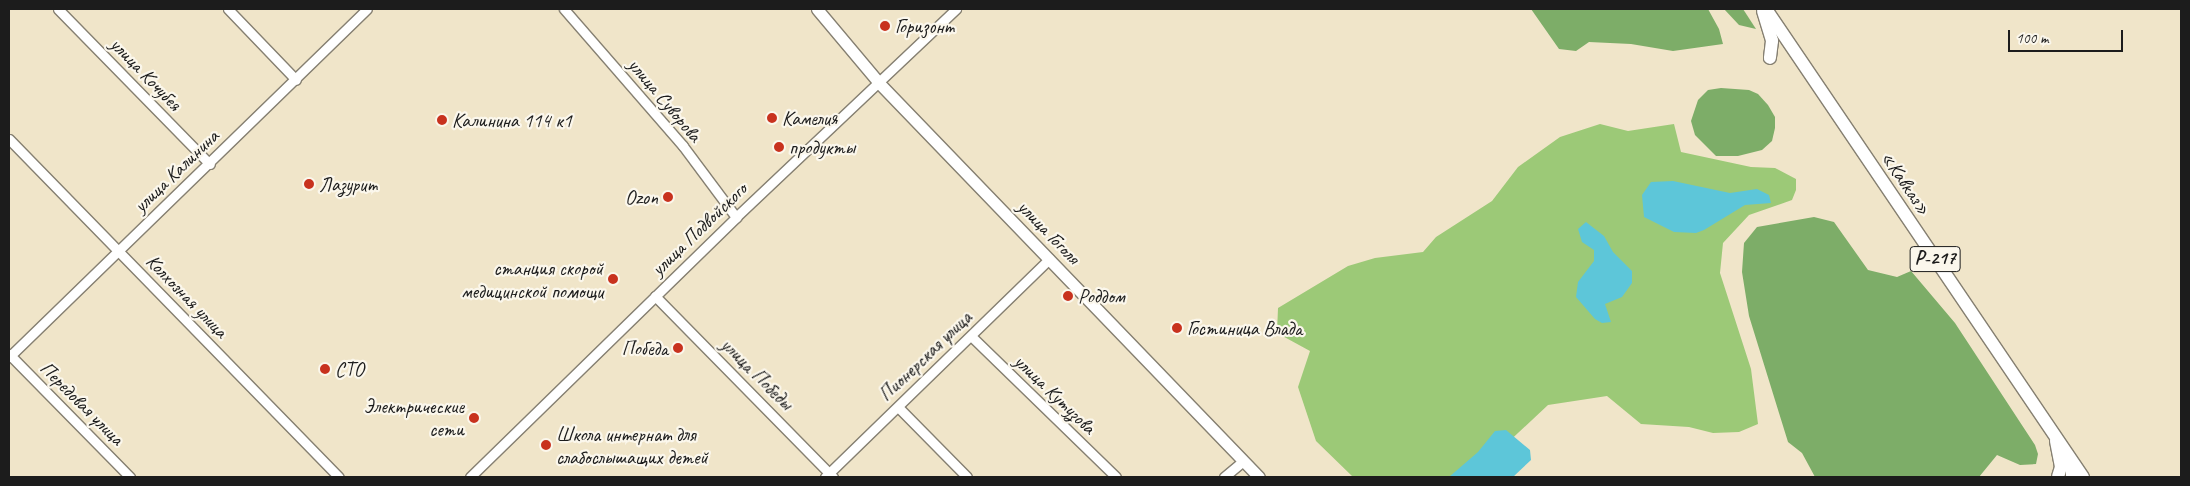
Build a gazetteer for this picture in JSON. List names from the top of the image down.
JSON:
{
  "streets": {
    "highway": ["«Кавказ»", "Р-217"],
    "main road": ["улица Гоголя"],
    "street": [
      "улица Кочубея",
      "улица Суворова",
      "улица Калинина",
      "улица Подвойского",
      "Колхозная улица",
      "Пионерская улица",
      "улица Победы",
      "улица Кутузова",
      "Передовая улица"
    ]
  },
  "crossings": [
    ["улица Кочубея", "улица Калинина"],
    ["улица Суворова", "улица Подвойского"],
    ["улица Калинина", "Колхозная улица"],
    ["улица Калинина", "Передовая улица"],
    ["улица Подвойского", "улица Гоголя"],
    ["улица Подвойского", "улица Победы"],
    ["улица Гоголя", "Пионерская улица"],
    ["Пионерская улица", "улица Победы"],
    ["Пионерская улица", "улица Кутузова"]
  ],
  "places": [
    "Горизонт",
    "Камелия",
    "Калинина 114 к1",
    "продукты",
    "Лазурит",
    "Ozon",
    "станция скорой медицинской помощи",
    "Роддом",
    "Гостиница Влада",
    "Победа",
    "СТО",
    "Электрические сети",
    "Школа интернат для слабослышащих детей"
  ],
  "scale_bar": "100 m"
}
